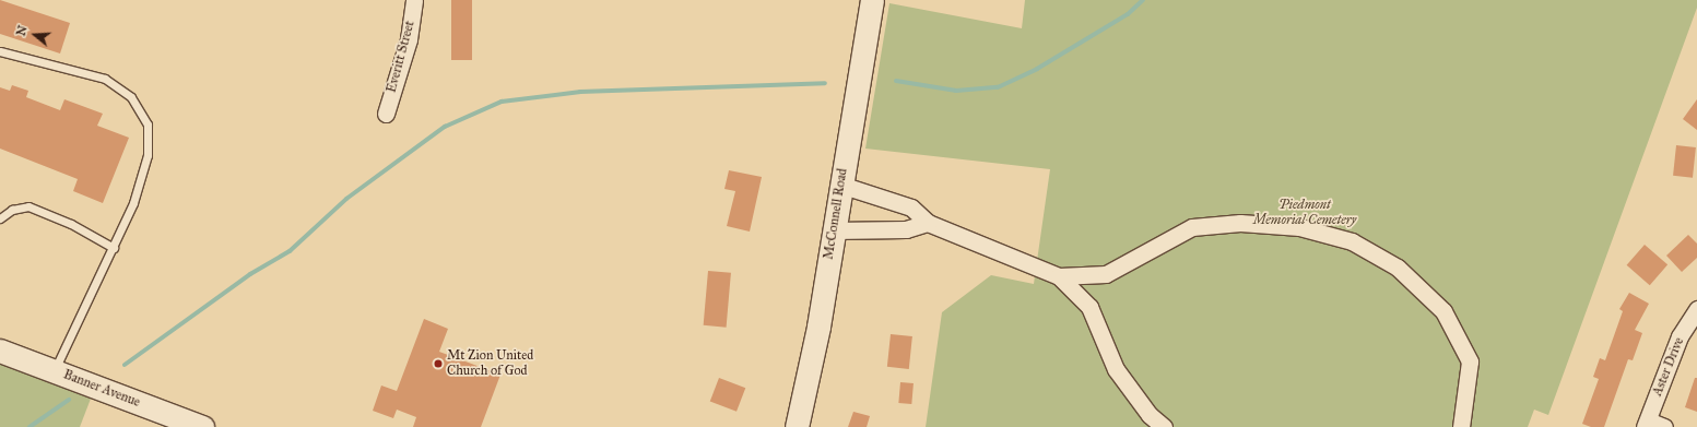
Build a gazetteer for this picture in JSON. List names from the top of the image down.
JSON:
{
  "streets": {
    "street": [
      "Everitt Street",
      "McConnell Road",
      "Aster Drive",
      "Banner Avenue"
    ]
  },
  "parks": ["Piedmont Memorial Cemetery"],
  "places": ["Mt Zion United Church of God"],
  "north": "left"
}
